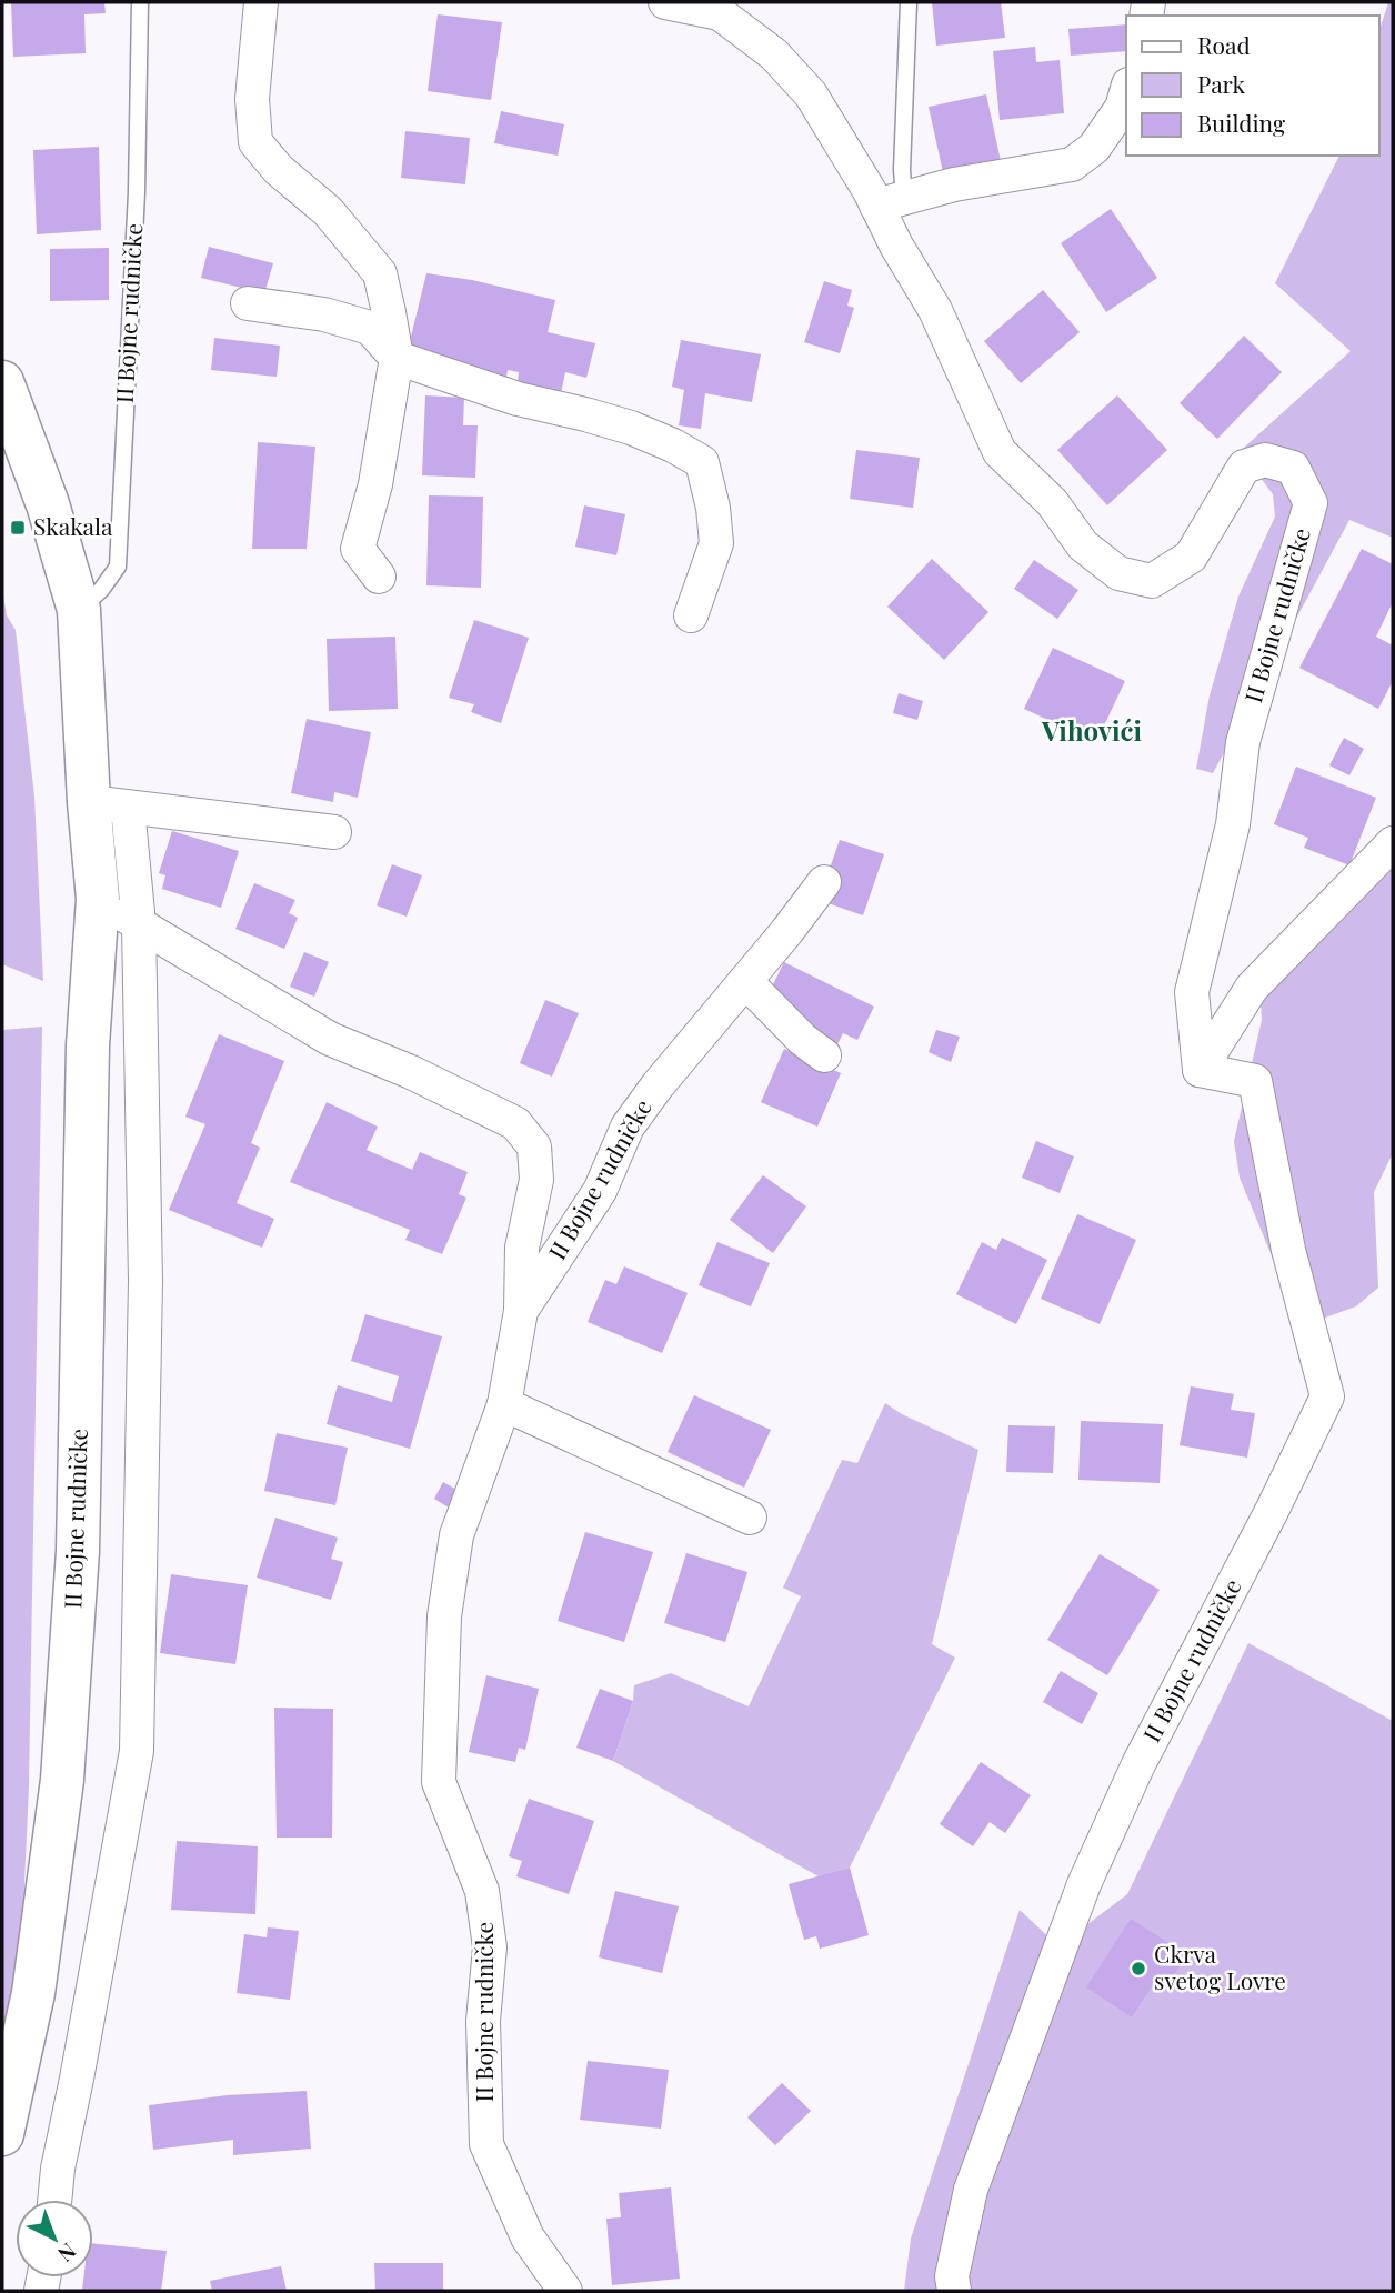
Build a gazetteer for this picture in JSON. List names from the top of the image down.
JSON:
{
  "streets": {
    "street": ["II Bojne rudničke"]
  },
  "districts": ["Vihovići"],
  "places": {
    "transit": ["Skakala"],
    "other": ["Ckrva svetog Lovre"]
  },
  "legend": ["Road", "Park", "Building"],
  "north": "bottom right"
}
